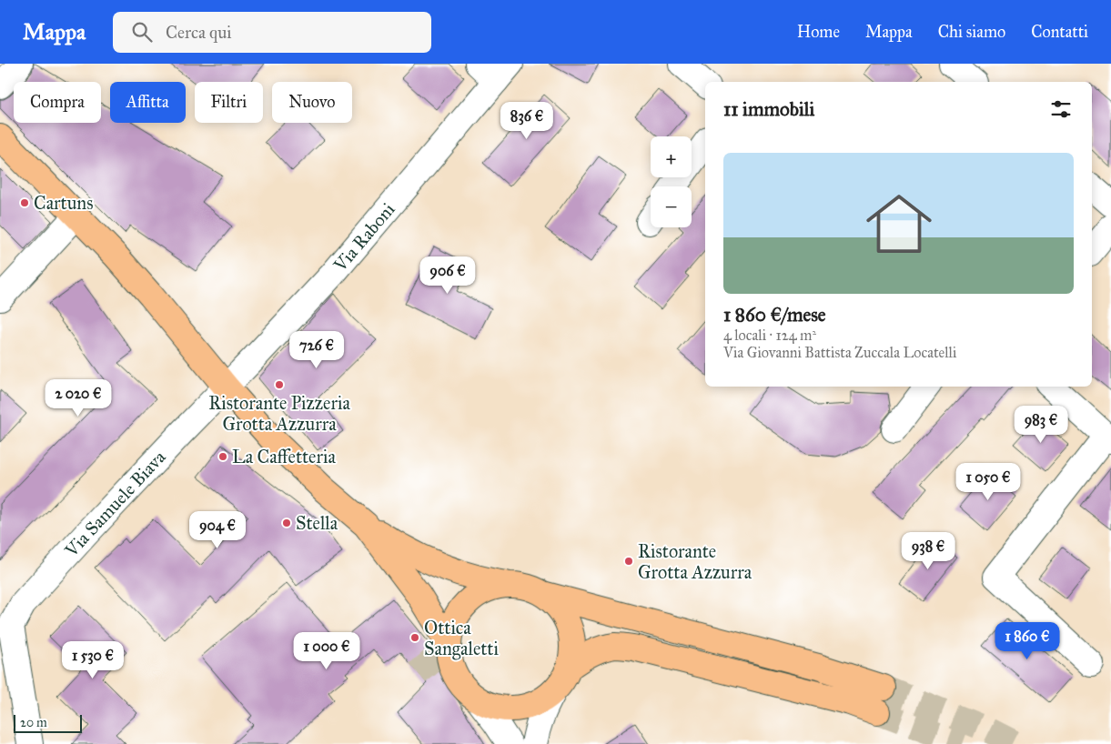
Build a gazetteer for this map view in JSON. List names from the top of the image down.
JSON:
{
  "streets": {
    "street": ["Via Raboni", "Via Samuele Biava"]
  },
  "crossings": [
    ["Via Raboni", "Via Samuele Biava"]
  ],
  "places": [
    "Cartuns",
    "Ristorante Pizzeria Grotta Azzurra",
    "La Caffetteria",
    "Stella",
    "Ristorante Grotta Azzurra",
    "Ottica Sangaletti"
  ],
  "scale_bar": "20 m",
  "page": {
    "header": "Mappa",
    "search": "Cerca qui",
    "nav": [
      "Home",
      "Mappa",
      "Chi siamo",
      "Contatti"
    ],
    "chip": [
      "Compra",
      "Affitta",
      "Filtri",
      "Nuovo"
    ],
    "heading": "11 immobili",
    "price": [
      "836 €",
      "906 €",
      "726 €",
      "2 020 €",
      "983 €",
      "1 050 €",
      "904 €",
      "938 €",
      "1 860 €",
      "1 000 €",
      "1 530 €"
    ],
    "map_buttons": ["+", "−"],
    "list": [
      {
        "name": "1 860 €/mese",
        "note": "4 locali · 124 m² · Via Giovanni Battista Zuccala Locatelli"
      }
    ],
    "scale": "20 m"
  }
}
